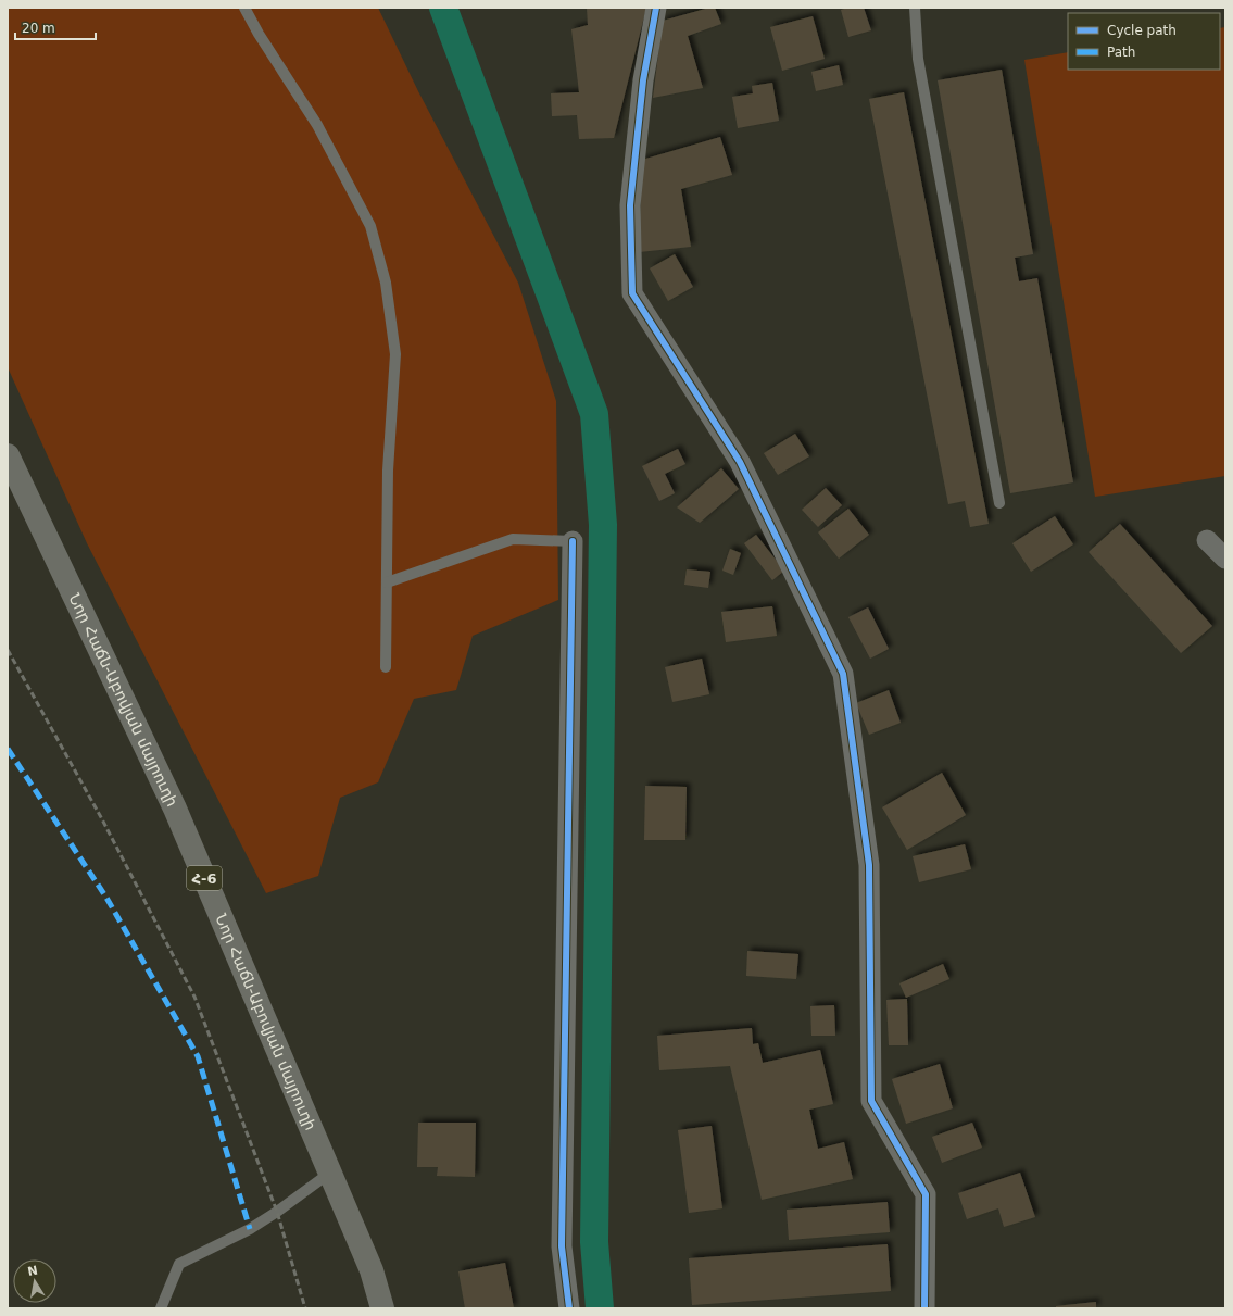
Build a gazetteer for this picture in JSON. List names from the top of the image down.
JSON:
{
  "streets": {
    "main road": ["Նոր Հաճն-Աբովյան մայրուղի", "Հ-6"]
  },
  "legend": ["Cycle path", "Path"],
  "scale_bar": "20 m",
  "north": "top"
}
